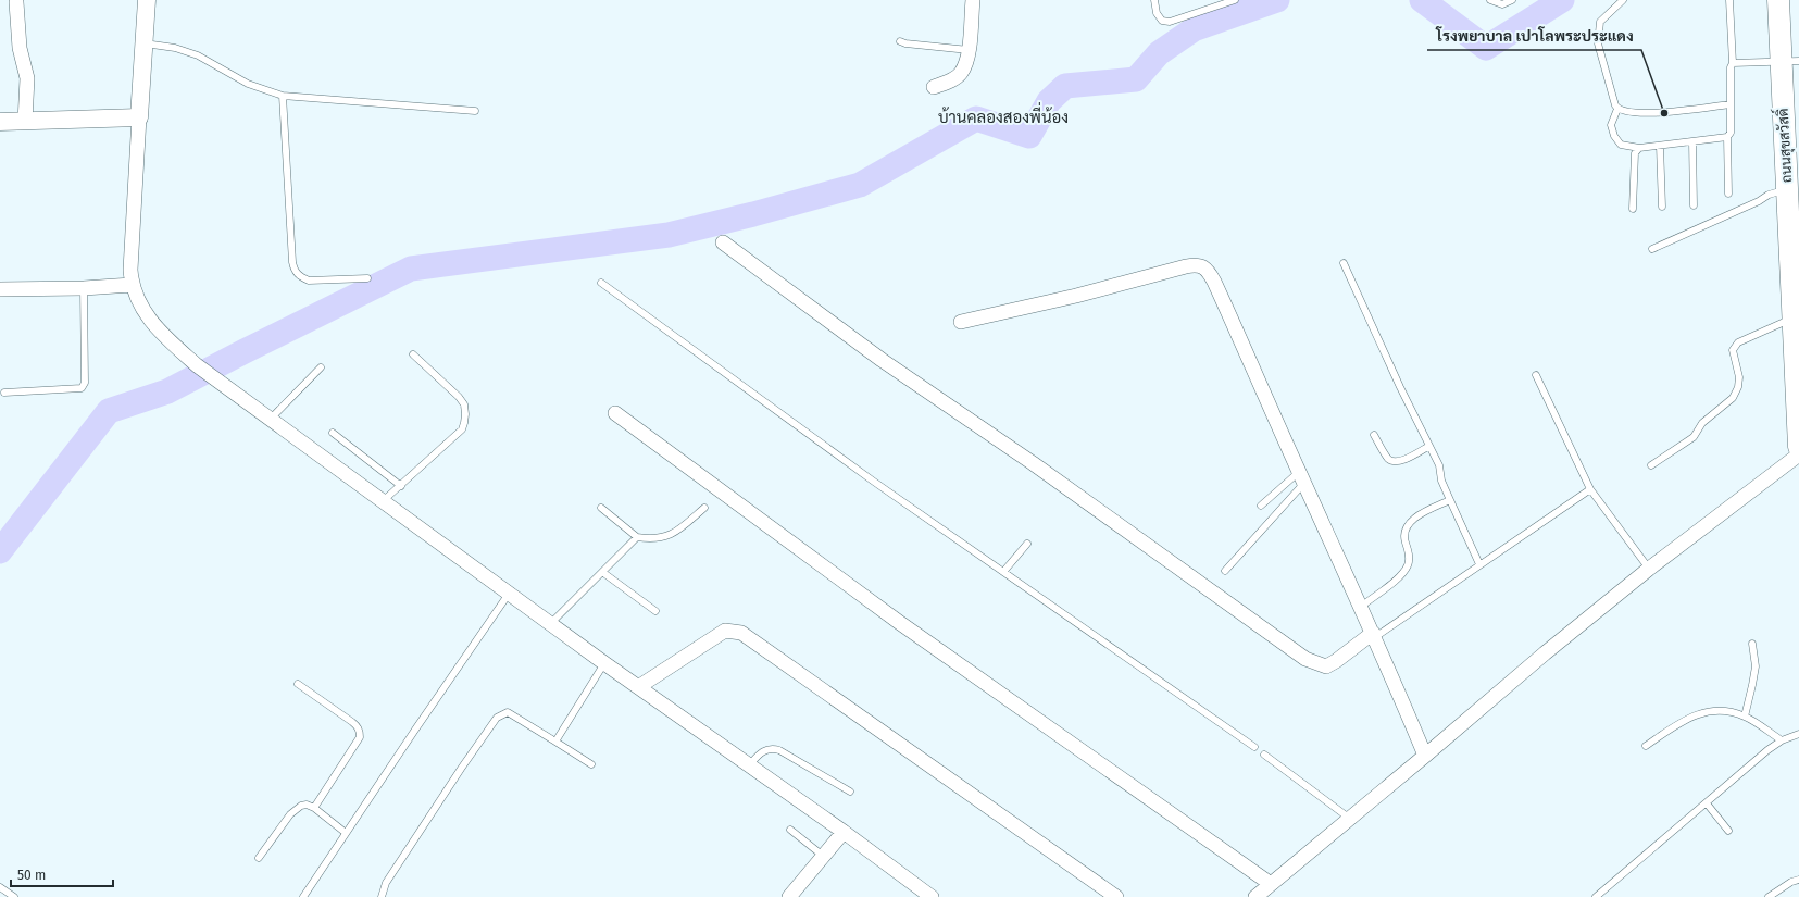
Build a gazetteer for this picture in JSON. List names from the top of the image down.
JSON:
{
  "streets": {
    "main road": ["ถนนสุขสวัสดิ์"]
  },
  "districts": ["บ้านคลองสองพี่น้อง"],
  "places": ["โรงพยาบาล เปาโลพระประแดง"],
  "scale_bar": "50 m"
}
